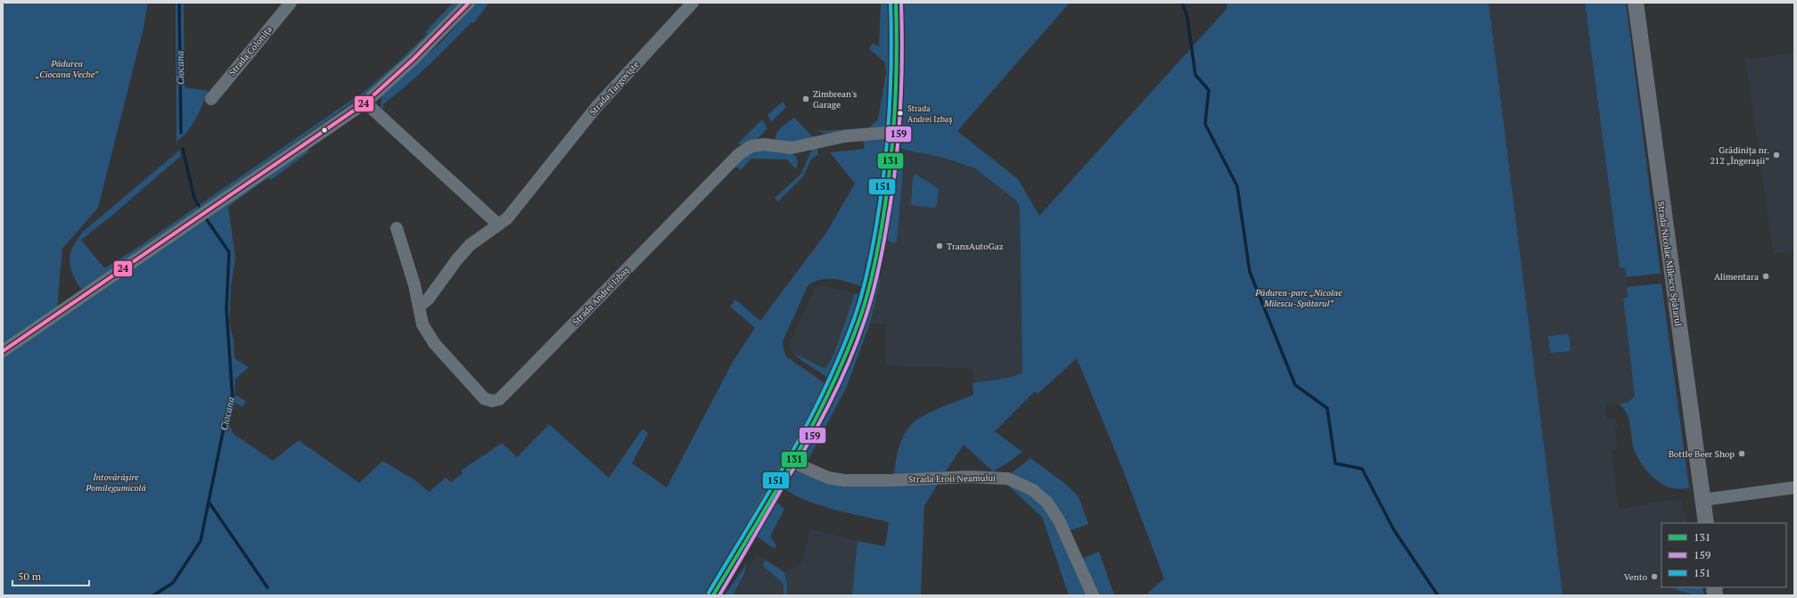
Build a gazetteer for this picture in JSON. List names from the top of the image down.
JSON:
{
  "streets": {
    "main road": ["Strada Nicolae Milescu Spătarul"],
    "street": [
      "Strada Colonița",
      "Strada Târgoviște",
      "Strada Andrei Izbaș",
      "Strada Eroii Neamului"
    ]
  },
  "crossings": [
    ["Strada Târgoviște", "Strada Andrei Izbaș"]
  ],
  "water": ["Ciocana"],
  "parks": ["Pădurea „Ciocana Veche”", "Pădurea-parc „Nicolae Milescu-Spătarul”", "Întovărășire Pomilegumicolă"],
  "places": [
    "Zimbrean's Garage",
    "Strada Andrei Izbaș",
    "Grădinița nr. 212 „Îngerașii”",
    "TransAutoGaz",
    "Alimentara",
    "Bottle Beer Shop",
    "Vento"
  ],
  "lines": [
    "transit line 131",
    "transit line 159",
    "transit line 151",
    "transit line 24"
  ],
  "legend": ["131", "159", "151"],
  "scale_bar": "50 m"
}
